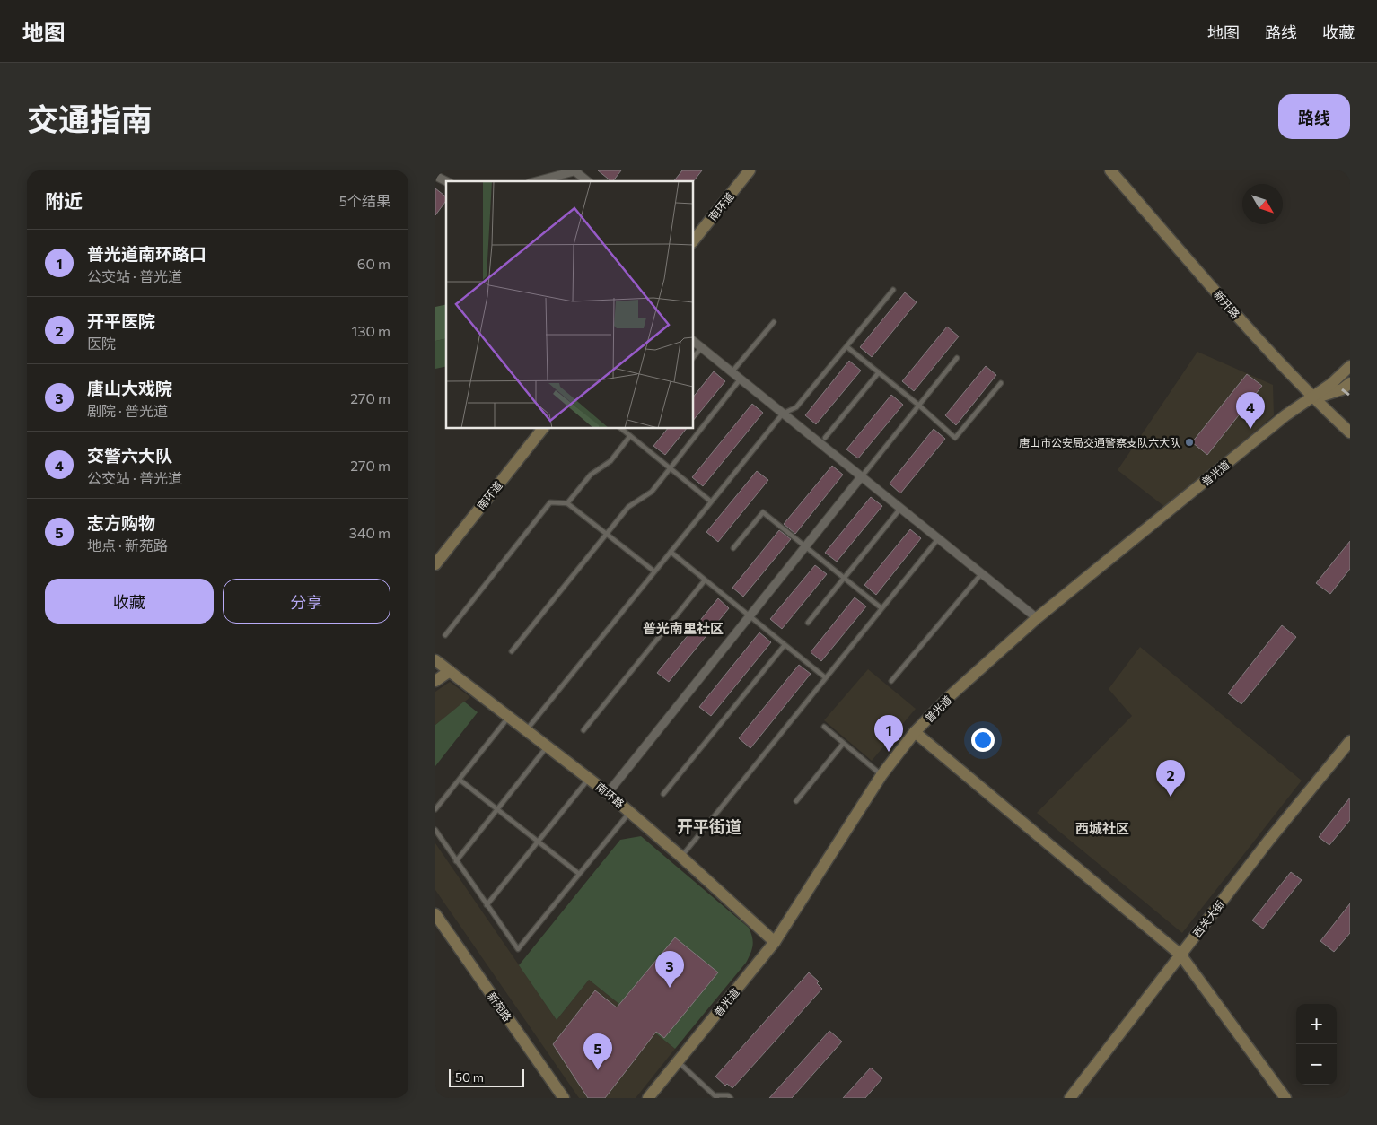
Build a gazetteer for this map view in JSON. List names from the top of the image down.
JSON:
{
  "streets": {
    "street": [
      "南环道",
      "新开路",
      "普光道",
      "南环路",
      "西关大街",
      "新苑路"
    ]
  },
  "crossings": [
    ["新开路", "普光道"],
    ["普光道", "南环路"]
  ],
  "districts": ["普光南里社区", "开平街道", "西城社区"],
  "places": ["唐山市公安局交通警察支队六大队"],
  "scale_bar": "50 m",
  "north": "bottom right",
  "page": {
    "header": "地图",
    "nav": ["地图", "路线", "收藏"],
    "title": "交通指南",
    "buttons": [
      "路线",
      ["收藏", "分享"]
    ],
    "heading": ["附近", "5个结果"],
    "list": [
      {
        "mark": "1",
        "name": "普光道南环路口",
        "note": "公交站 · 普光道",
        "value": "60 m"
      },
      {
        "mark": "2",
        "name": "开平医院",
        "note": "医院",
        "value": "130 m"
      },
      {
        "mark": "3",
        "name": "唐山大戏院",
        "note": "剧院 · 普光道",
        "value": "270 m"
      },
      {
        "mark": "4",
        "name": "交警六大队",
        "note": "公交站 · 普光道",
        "value": "270 m"
      },
      {
        "mark": "5",
        "name": "志方购物",
        "note": "地点 · 新苑路",
        "value": "340 m"
      }
    ],
    "pins": [
      "4",
      "1",
      "2",
      "3",
      "5"
    ],
    "map_buttons": ["+", "−"],
    "scale": "50 m"
  }
}
